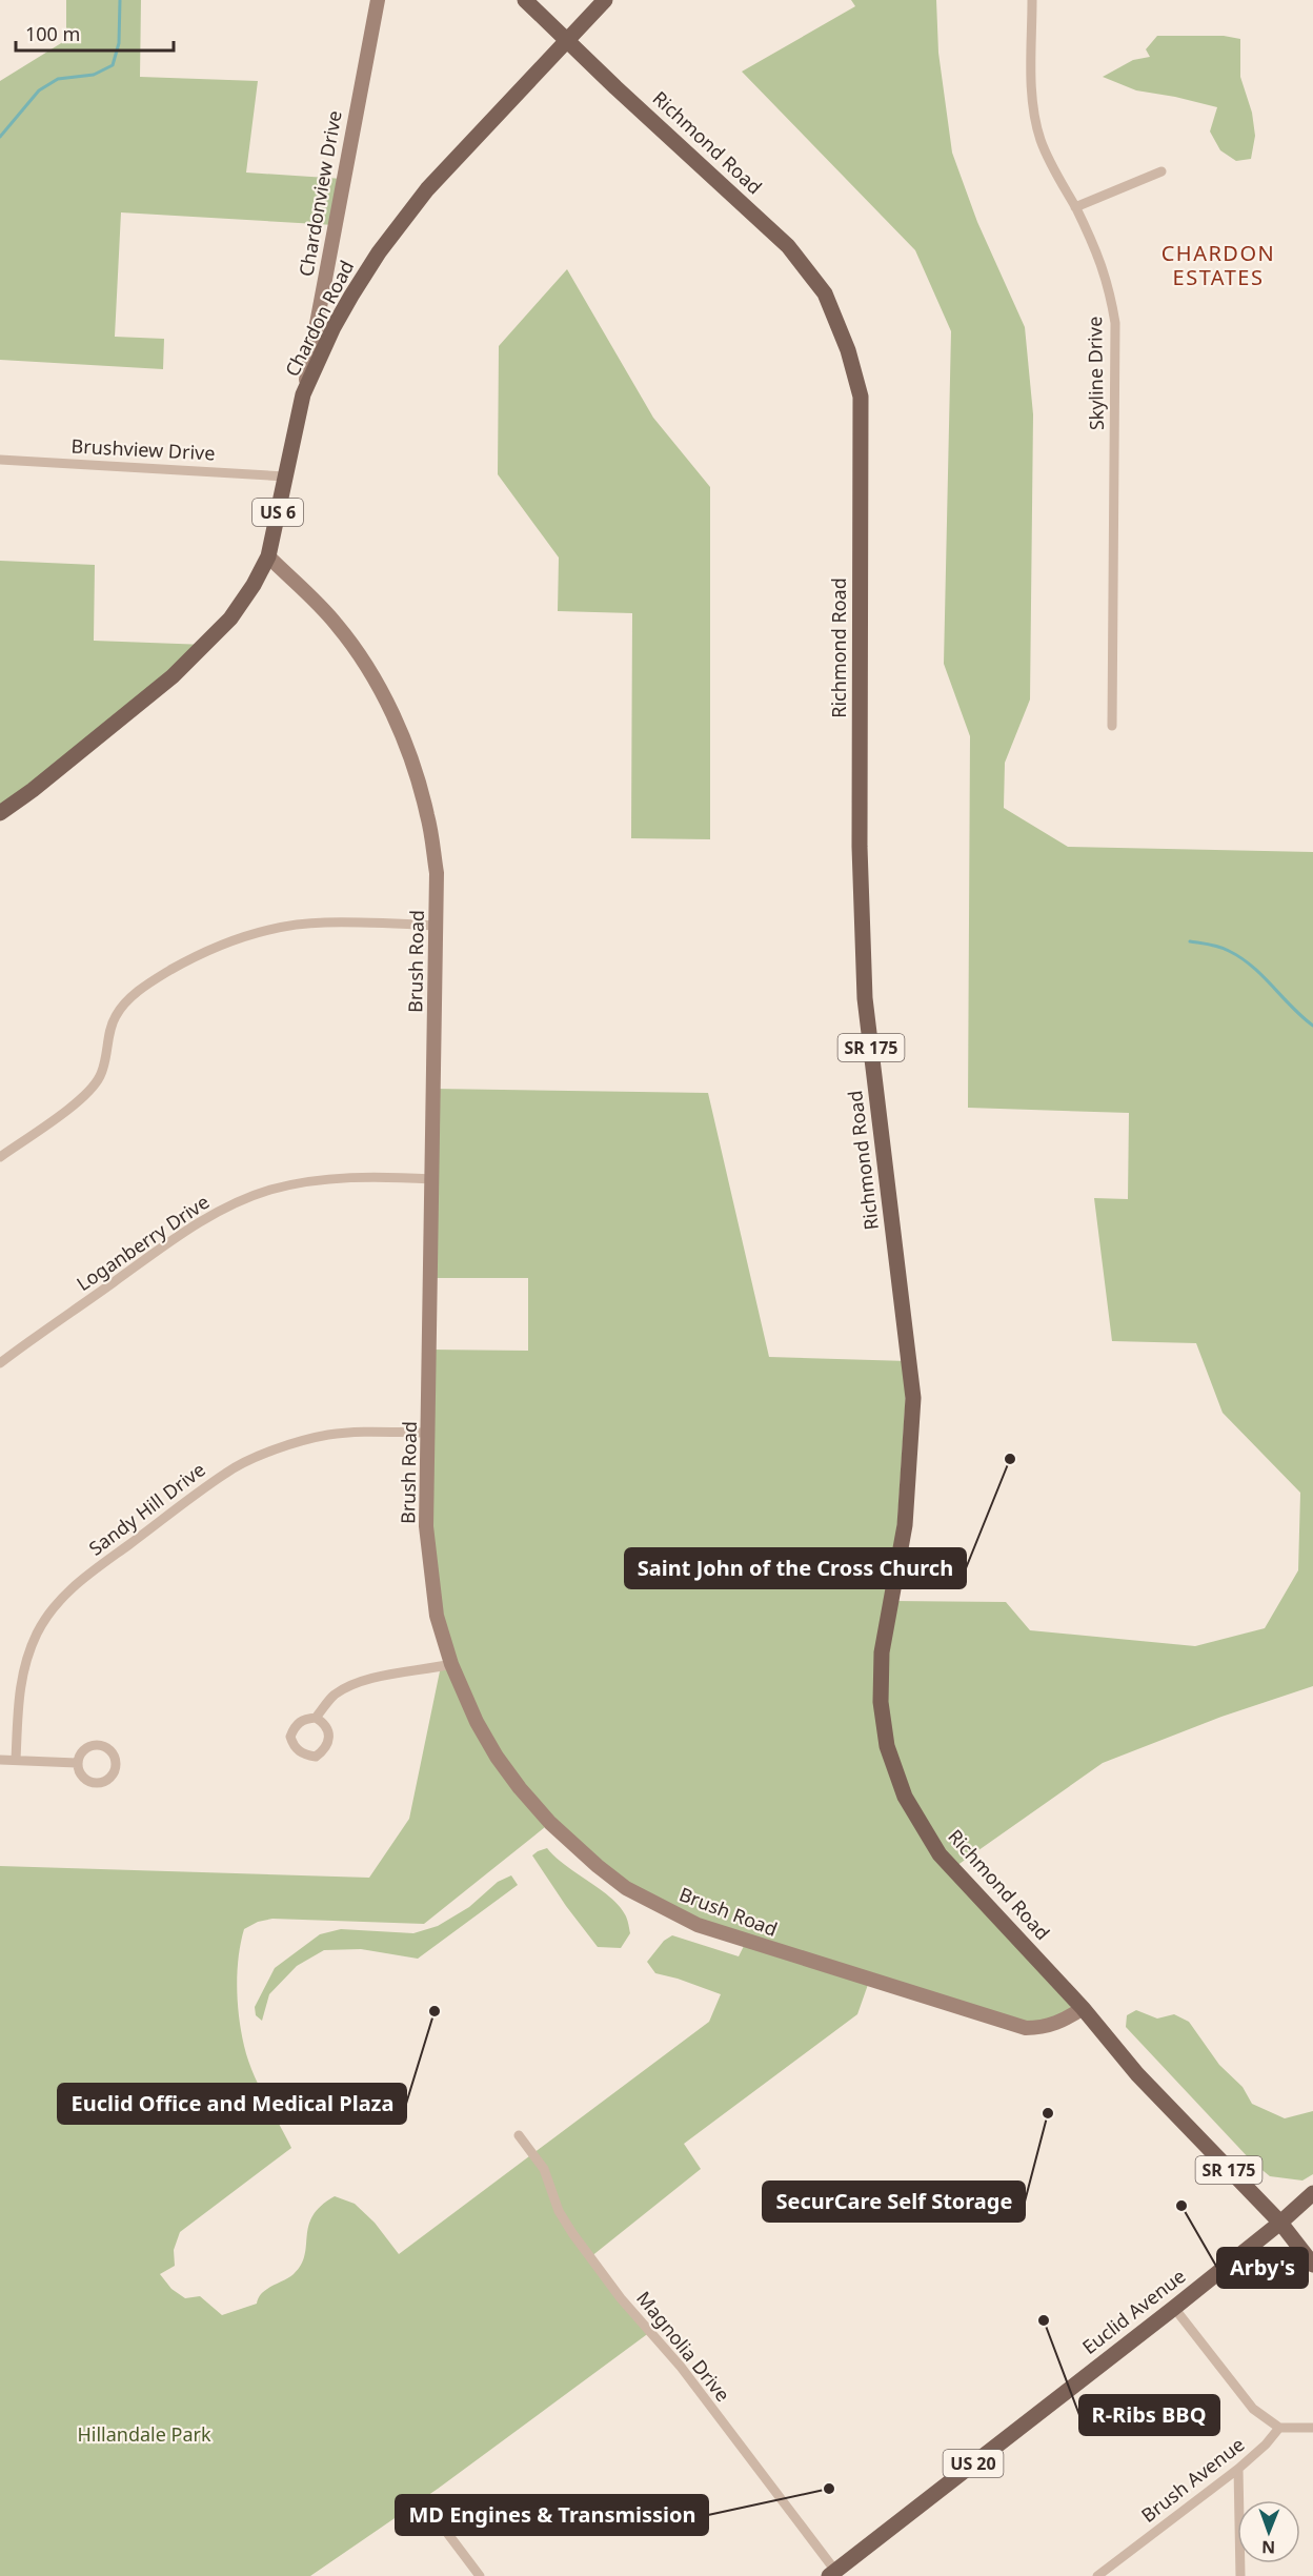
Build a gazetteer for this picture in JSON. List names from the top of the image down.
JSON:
{
  "streets": {
    "main road": [
      "Richmond Road",
      "Chardon Road",
      "US 6",
      "SR 175",
      "Euclid Avenue",
      "US 20"
    ],
    "street": [
      "Chardonview Drive",
      "Skyline Drive",
      "Brushview Drive",
      "Brush Road",
      "Loganberry Drive",
      "Sandy Hill Drive",
      "Magnolia Drive",
      "Brush Avenue"
    ]
  },
  "crossings": [
    ["Richmond Road", "Chardon Road"],
    ["Richmond Road", "Brush Road"],
    ["Richmond Road", "SR 175"],
    ["Richmond Road", "Euclid Avenue"],
    ["Chardonview Drive", "Chardon Road"],
    ["Chardon Road", "Brushview Drive"],
    ["Chardon Road", "Brush Road"],
    ["Brush Road", "Loganberry Drive"],
    ["Brush Road", "Sandy Hill Drive"],
    ["SR 175", "Euclid Avenue"],
    ["Euclid Avenue", "Magnolia Drive"]
  ],
  "districts": ["CHARDON ESTATES"],
  "parks": ["Hillandale Park"],
  "places": [
    "Saint John of the Cross Church",
    "Euclid Office and Medical Plaza",
    "SecurCare Self Storage",
    "Arby's",
    "R-Ribs BBQ",
    "MD Engines & Transmission"
  ],
  "scale_bar": "100 m",
  "north": "bottom"
}
